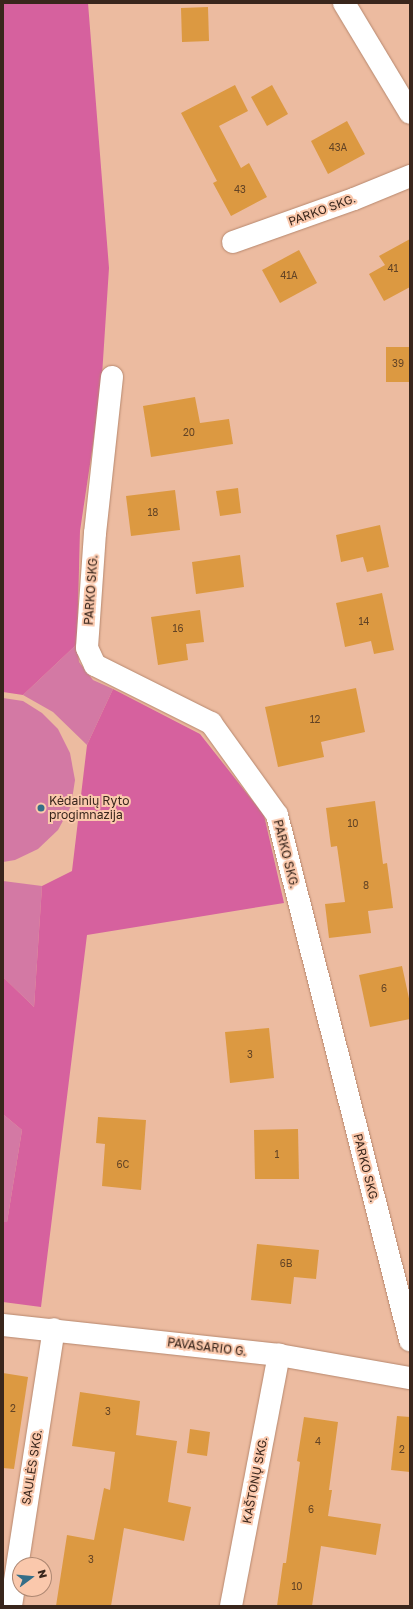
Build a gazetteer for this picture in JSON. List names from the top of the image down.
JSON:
{
  "streets": {
    "street": [
      "PARKO SKG.",
      "PAVASARIO G.",
      "SAULĖS SKG.",
      "KAŠTONŲ SKG."
    ]
  },
  "crossings": [
    ["PAVASARIO G.", "SAULĖS SKG."],
    ["PAVASARIO G.", "KAŠTONŲ SKG."]
  ],
  "places": ["Kėdainių Ryto progimnazija"],
  "house_numbers": [
    "43A",
    "43",
    "41",
    "41A",
    "39",
    "20",
    "18",
    "14",
    "16",
    "12",
    "10",
    "8",
    "6",
    "3",
    "1",
    "6C",
    "6B",
    "2",
    "3",
    "4",
    "2",
    "6",
    "3",
    "10"
  ],
  "north": "right"
}
